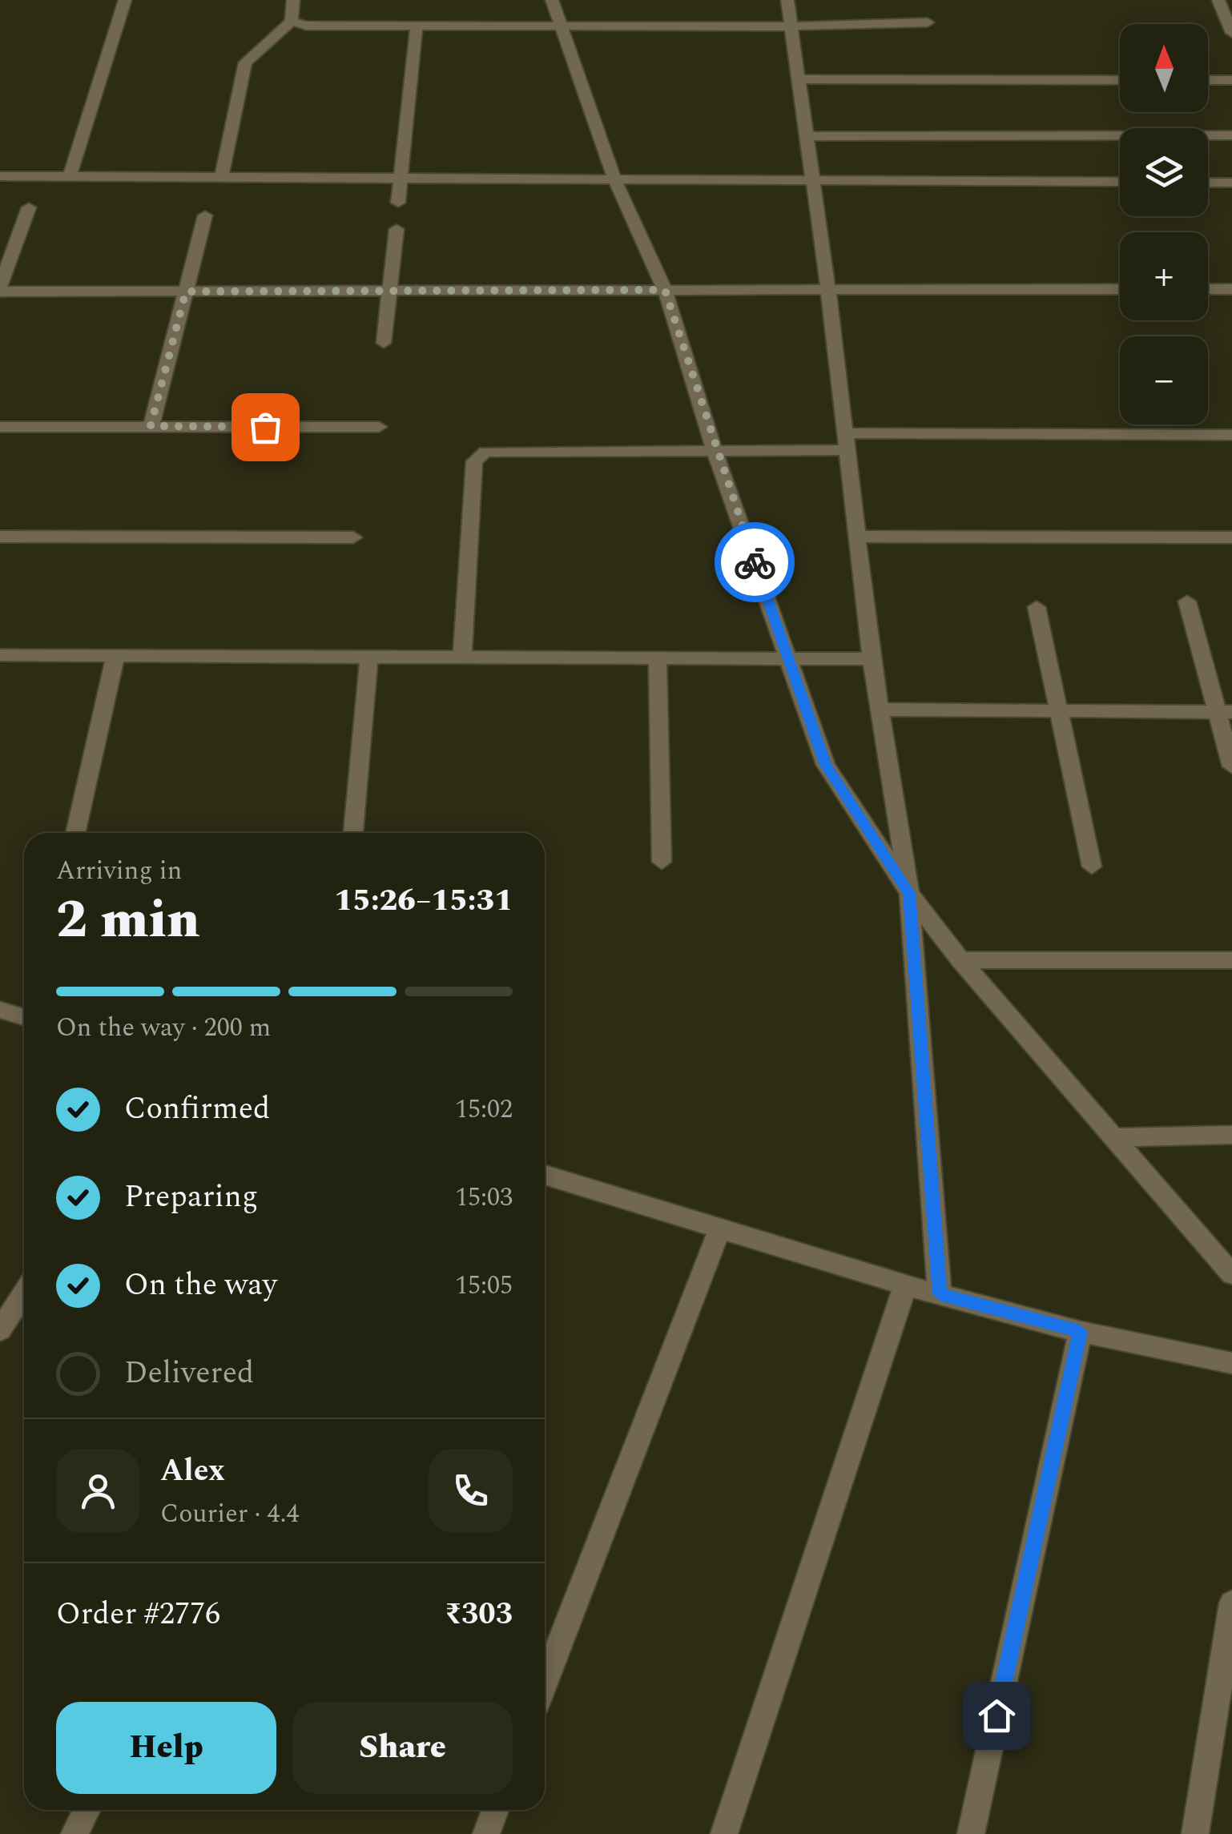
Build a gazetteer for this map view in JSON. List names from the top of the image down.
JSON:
{
  "north": "top",
  "page": {
    "map_buttons": ["+", "−"],
    "heading": ["2 min", "Arriving in", "15:26–15:31"],
    "panel": [
      "Alex",
      "Courier · 4.4",
      "Order #2776",
      "₹303"
    ],
    "bar": "On the way · 200 m",
    "list": [
      ["Confirmed", "15:02"],
      ["Preparing", "15:03"],
      ["On the way", "15:05"],
      "Delivered"
    ],
    "buttons": ["Help", "Share"]
  }
}
